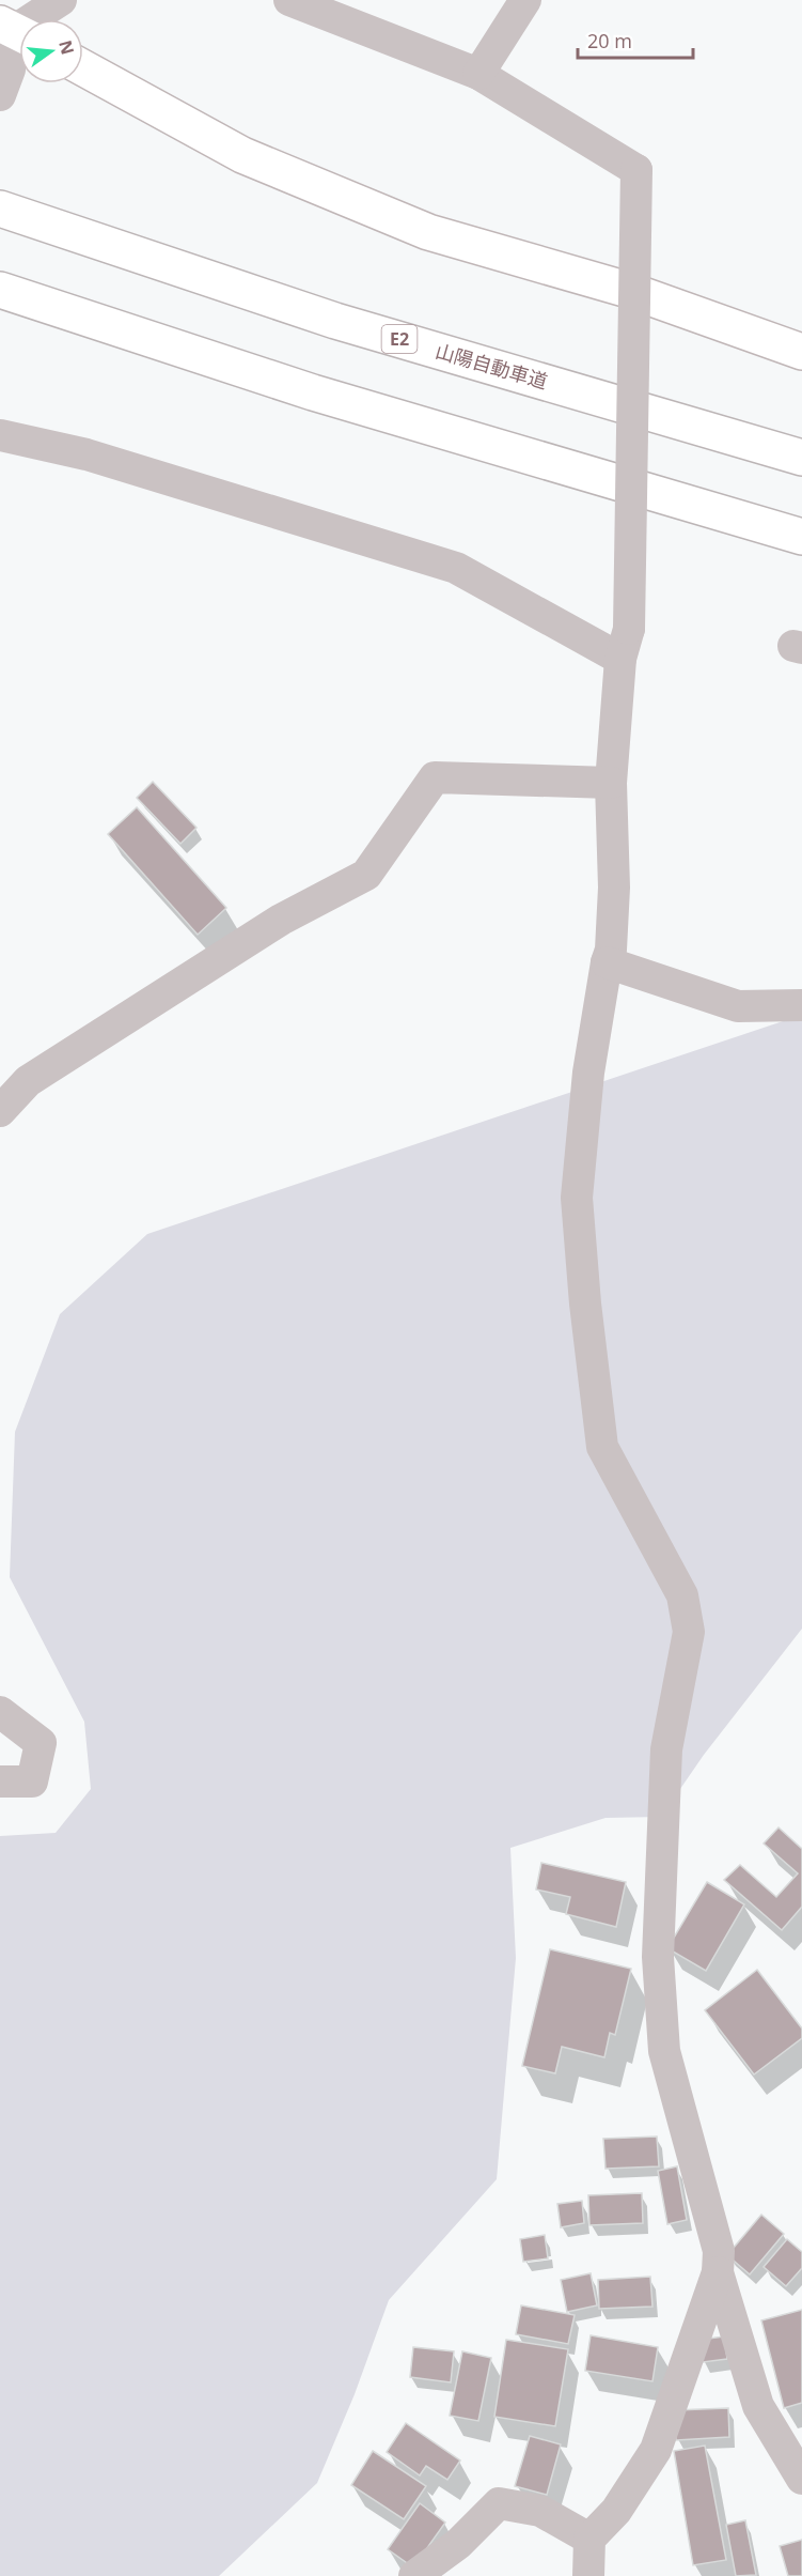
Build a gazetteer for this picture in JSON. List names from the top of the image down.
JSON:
{
  "streets": {
    "main road": ["E2", "山陽自動車道"]
  },
  "scale_bar": "20 m",
  "north": "right"
}
